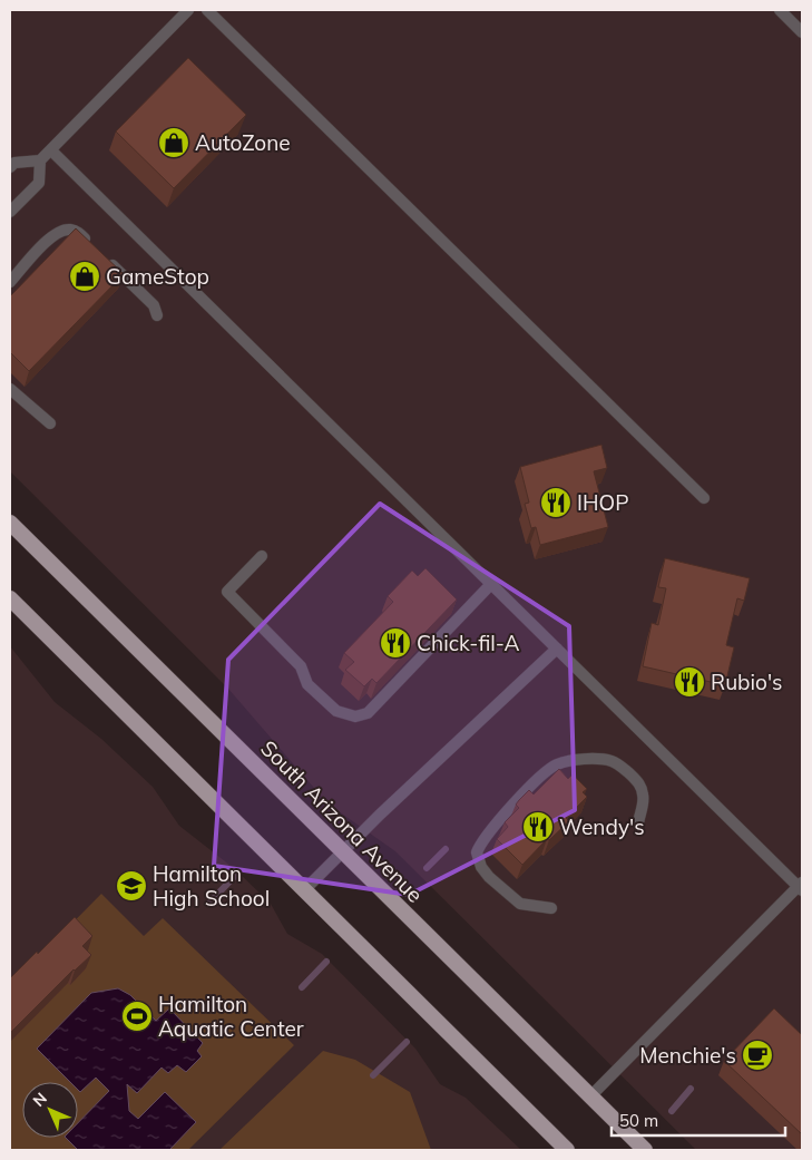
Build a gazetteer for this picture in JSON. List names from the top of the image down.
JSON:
{
  "streets": {
    "main road": ["South Arizona Avenue"]
  },
  "places": {
    "shop": ["AutoZone", "GameStop"],
    "restaurant": [
      "IHOP",
      "Chick-fil-A",
      "Rubio's",
      "Wendy's"
    ],
    "school or university": ["Hamilton High School"],
    "sports": ["Hamilton Aquatic Center"],
    "cafe": ["Menchie's"]
  },
  "scale_bar": "50 m",
  "north": "top left"
}
